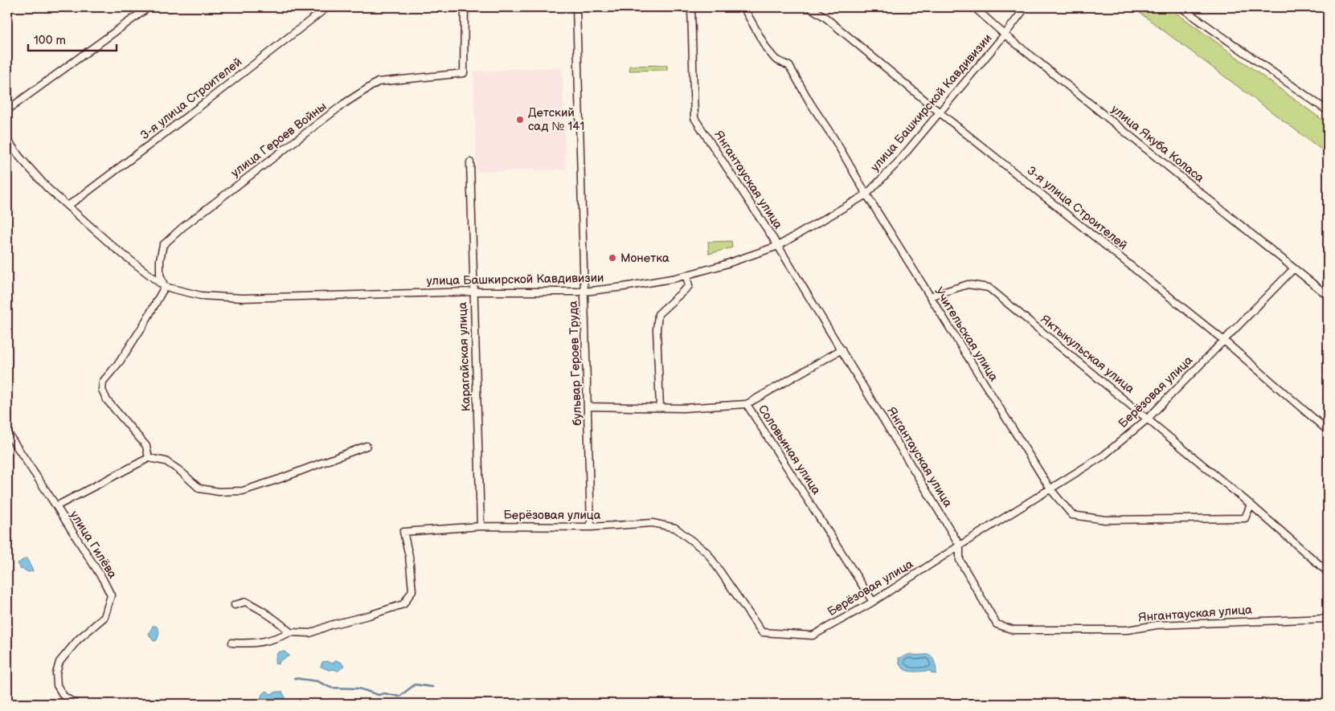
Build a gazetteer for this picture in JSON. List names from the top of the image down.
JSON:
{
  "streets": {
    "street": [
      "3-я улица Строителей",
      "улица Башкирской Кавдивизии",
      "улица Героев Войны",
      "улица Якуба Коласа",
      "Янгантауская улица",
      "Учительская улица",
      "Яктыкульская улица",
      "Карагайская улица",
      "бульвар Героев Труда",
      "Берёзовая улица",
      "Соловьиная улица",
      "улица Гилёва"
    ]
  },
  "crossings": [
    ["3-я улица Строителей", "улица Башкирской Кавдивизии"],
    ["3-я улица Строителей", "Берёзовая улица"],
    ["улица Башкирской Кавдивизии", "улица Героев Войны"],
    ["улица Башкирской Кавдивизии", "улица Якуба Коласа"],
    ["улица Башкирской Кавдивизии", "Янгантауская улица"],
    ["улица Башкирской Кавдивизии", "Учительская улица"],
    ["улица Башкирской Кавдивизии", "Карагайская улица"],
    ["улица Башкирской Кавдивизии", "бульвар Героев Труда"],
    ["улица Якуба Коласа", "Берёзовая улица"],
    ["Янгантауская улица", "Берёзовая улица"],
    ["Учительская улица", "Яктыкульская улица"],
    ["Учительская улица", "Берёзовая улица"],
    ["Яктыкульская улица", "Берёзовая улица"],
    ["Карагайская улица", "Берёзовая улица"],
    ["бульвар Героев Труда", "Берёзовая улица"],
    ["бульвар Героев Труда", "Соловьиная улица"],
    ["Берёзовая улица", "Соловьиная улица"]
  ],
  "places": ["Детский сад № 141", "Монетка"],
  "scale_bar": "100 m"
}
